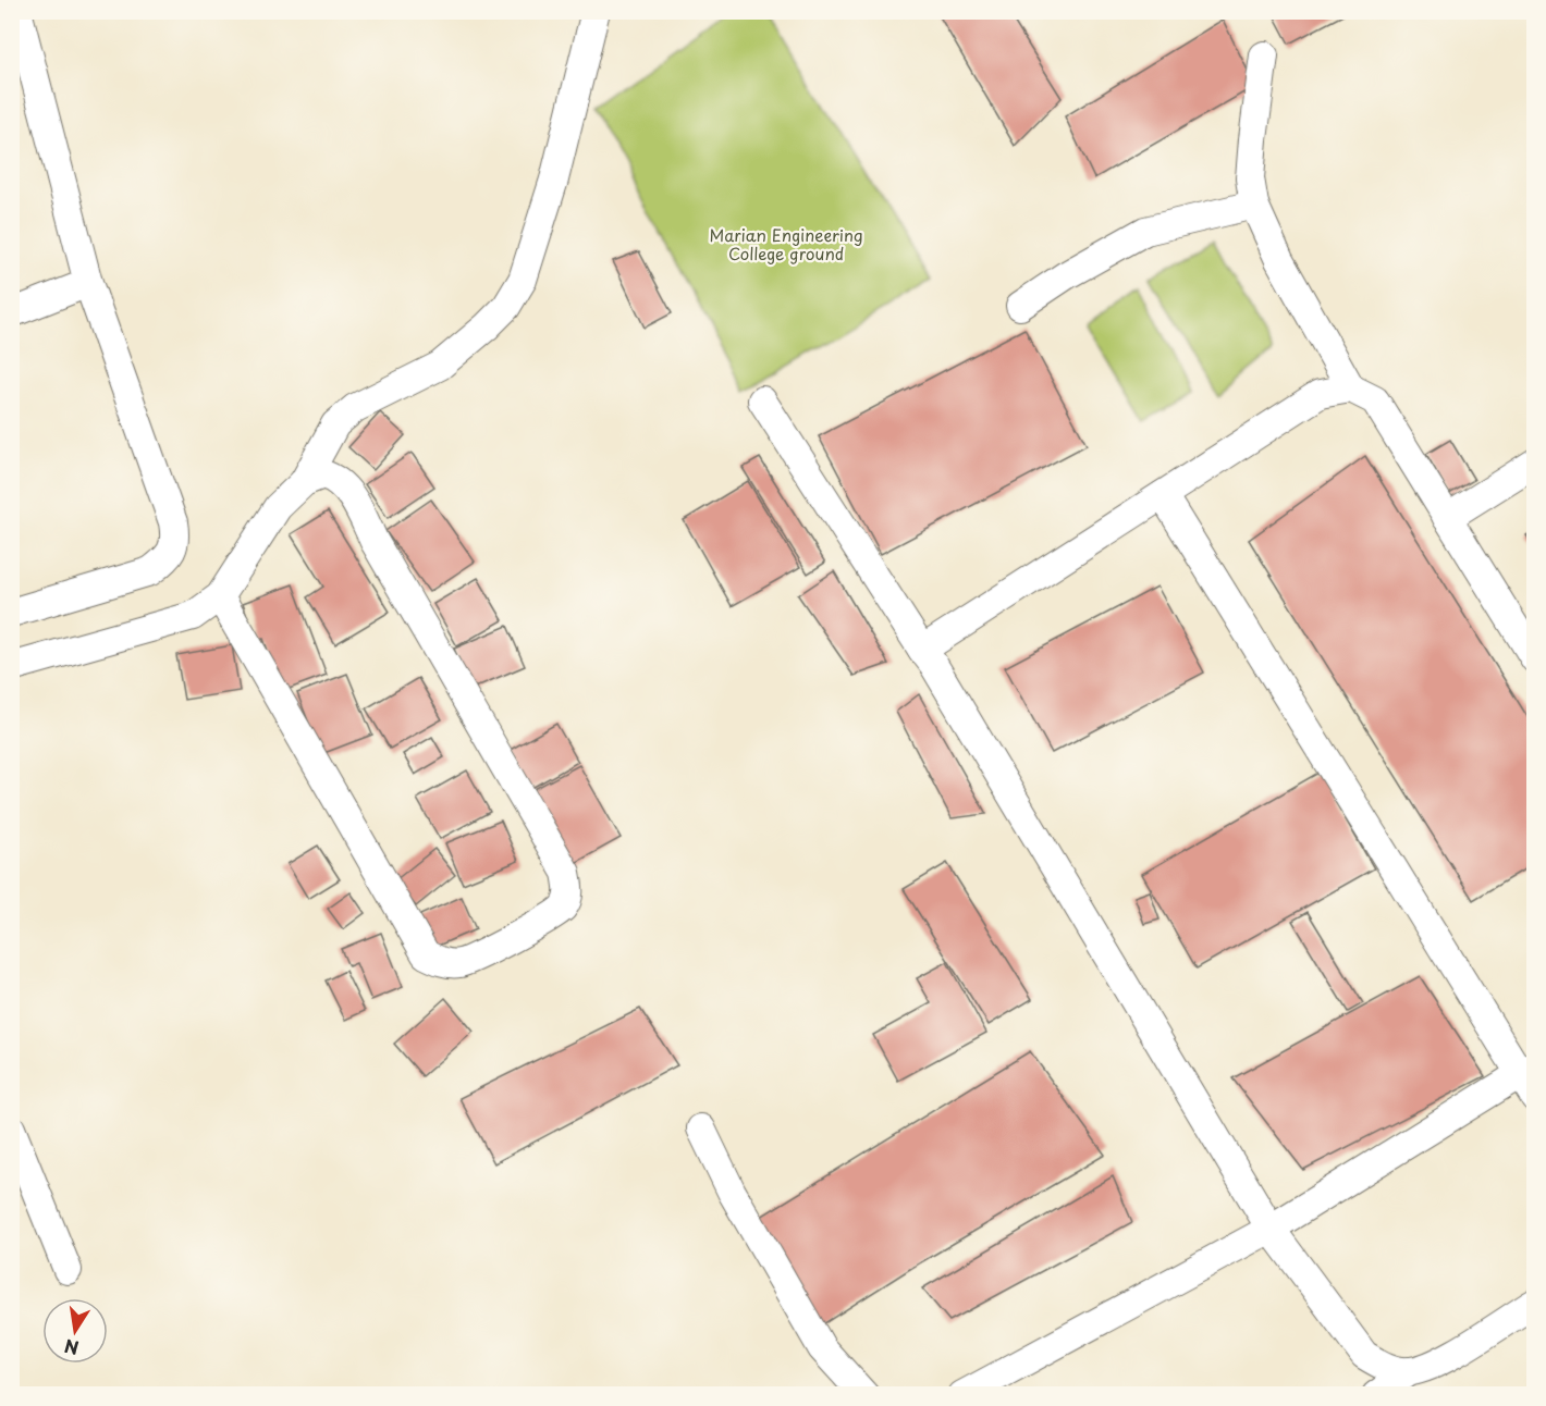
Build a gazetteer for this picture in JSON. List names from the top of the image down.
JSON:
{
  "parks": ["Marian Engineering College ground"],
  "north": "bottom"
}
